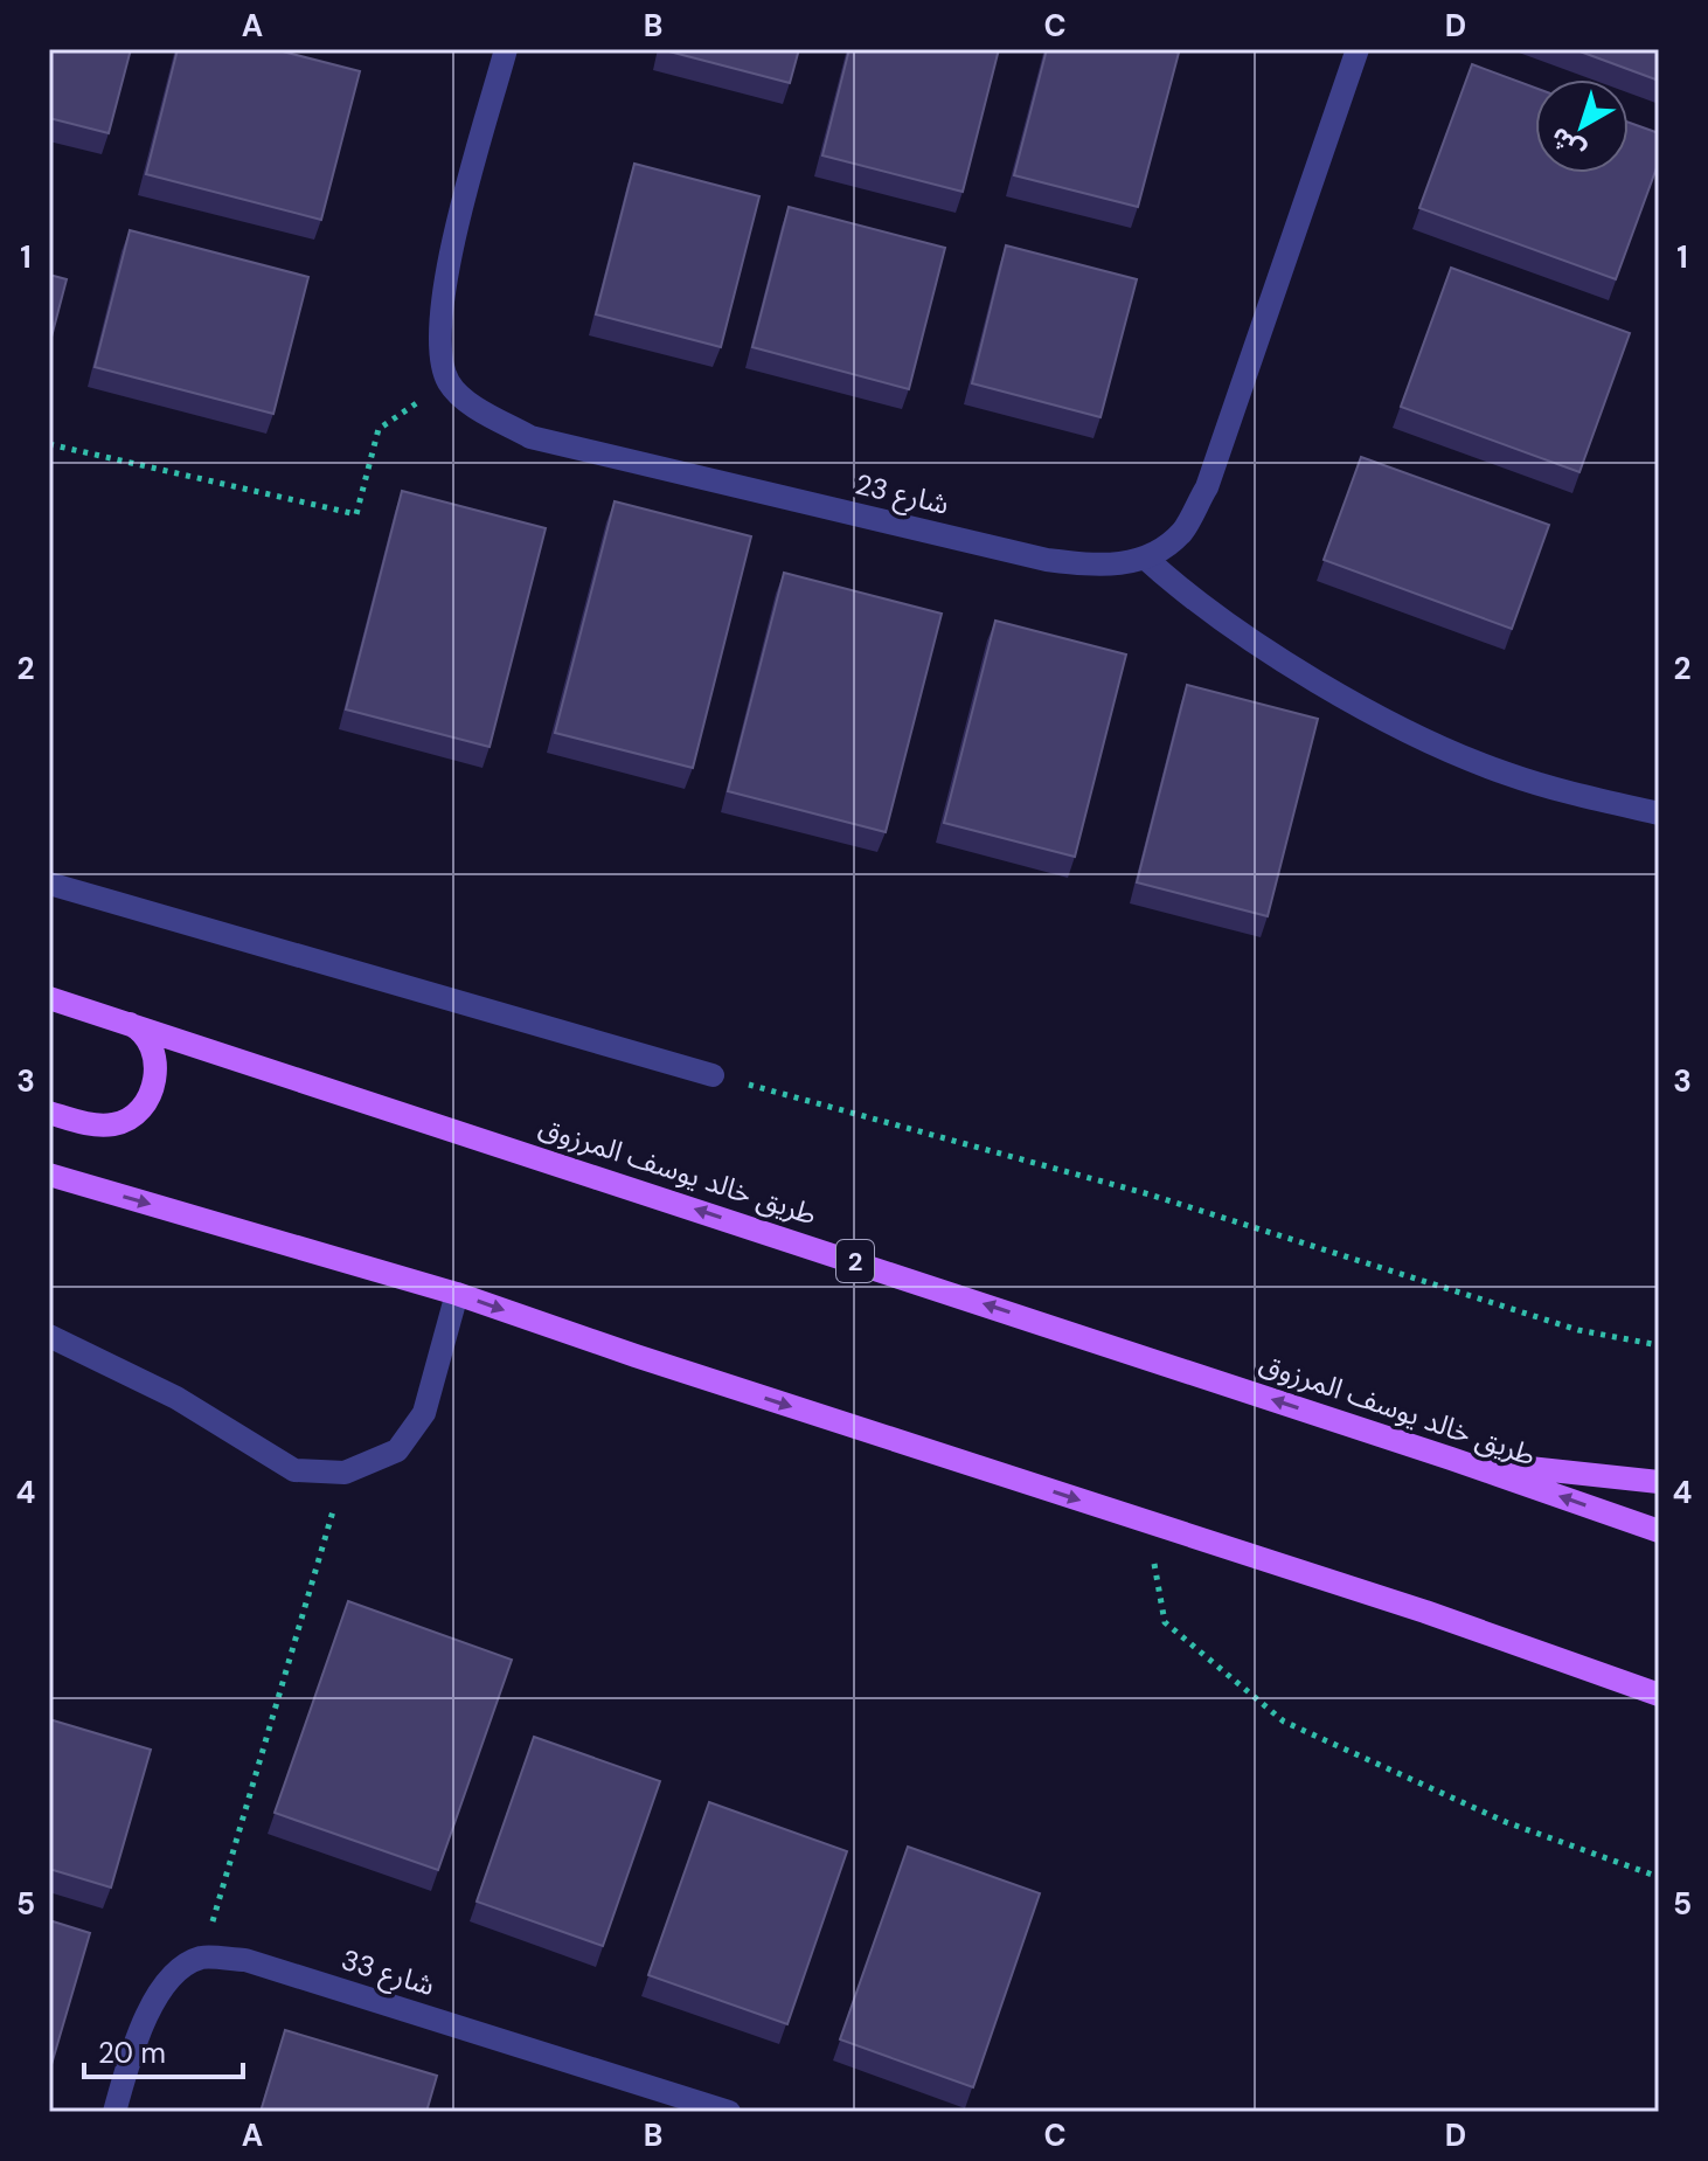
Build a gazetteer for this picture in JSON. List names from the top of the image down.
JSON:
{
  "streets": {
    "main road": ["طريق خالد يوسف المرزوق", "2"],
    "street": ["شارع 23", "شارع 33"]
  },
  "scale_bar": "20 m",
  "north": "bottom left",
  "grid": {
    "columns": [
      "A",
      "B",
      "C",
      "D"
    ],
    "rows": [
      "1",
      "2",
      "3",
      "4",
      "5"
    ]
  }
}
